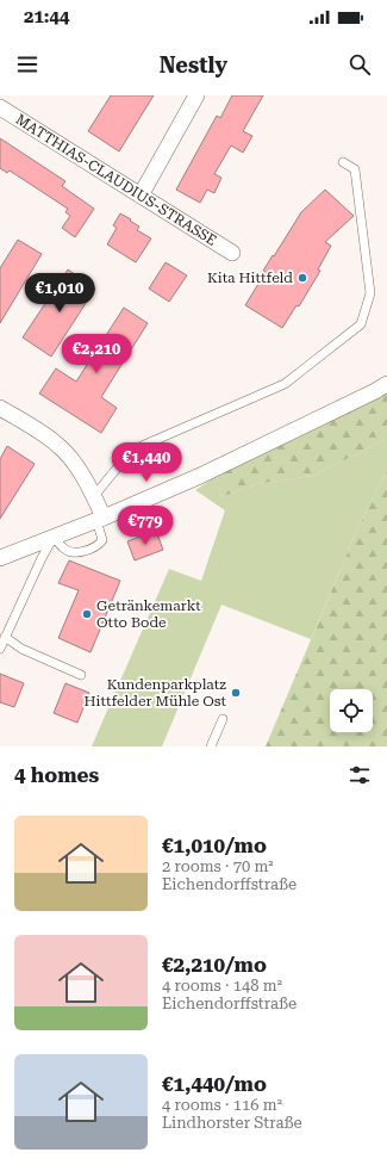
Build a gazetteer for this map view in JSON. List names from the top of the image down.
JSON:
{
  "streets": {
    "street": ["MATTHIAS-CLAUDIUS-STRASSE"]
  },
  "places": ["Kita Hittfeld", "Getränkemarkt Otto Bode", "Kundenparkplatz Hittfelder Mühle Ost"],
  "page": {
    "status": "21:44",
    "header": "Nestly",
    "price": [
      "€1,010",
      "€2,210",
      "€1,440",
      "€779"
    ],
    "heading": "4 homes",
    "list": [
      {
        "name": "€1,010/mo",
        "note": "2 rooms · 70 m² · Eichendorffstraße"
      },
      {
        "name": "€2,210/mo",
        "note": "4 rooms · 148 m² · Eichendorffstraße"
      },
      {
        "name": "€1,440/mo",
        "note": "4 rooms · 116 m² · Lindhorster Straße"
      }
    ]
  }
}
